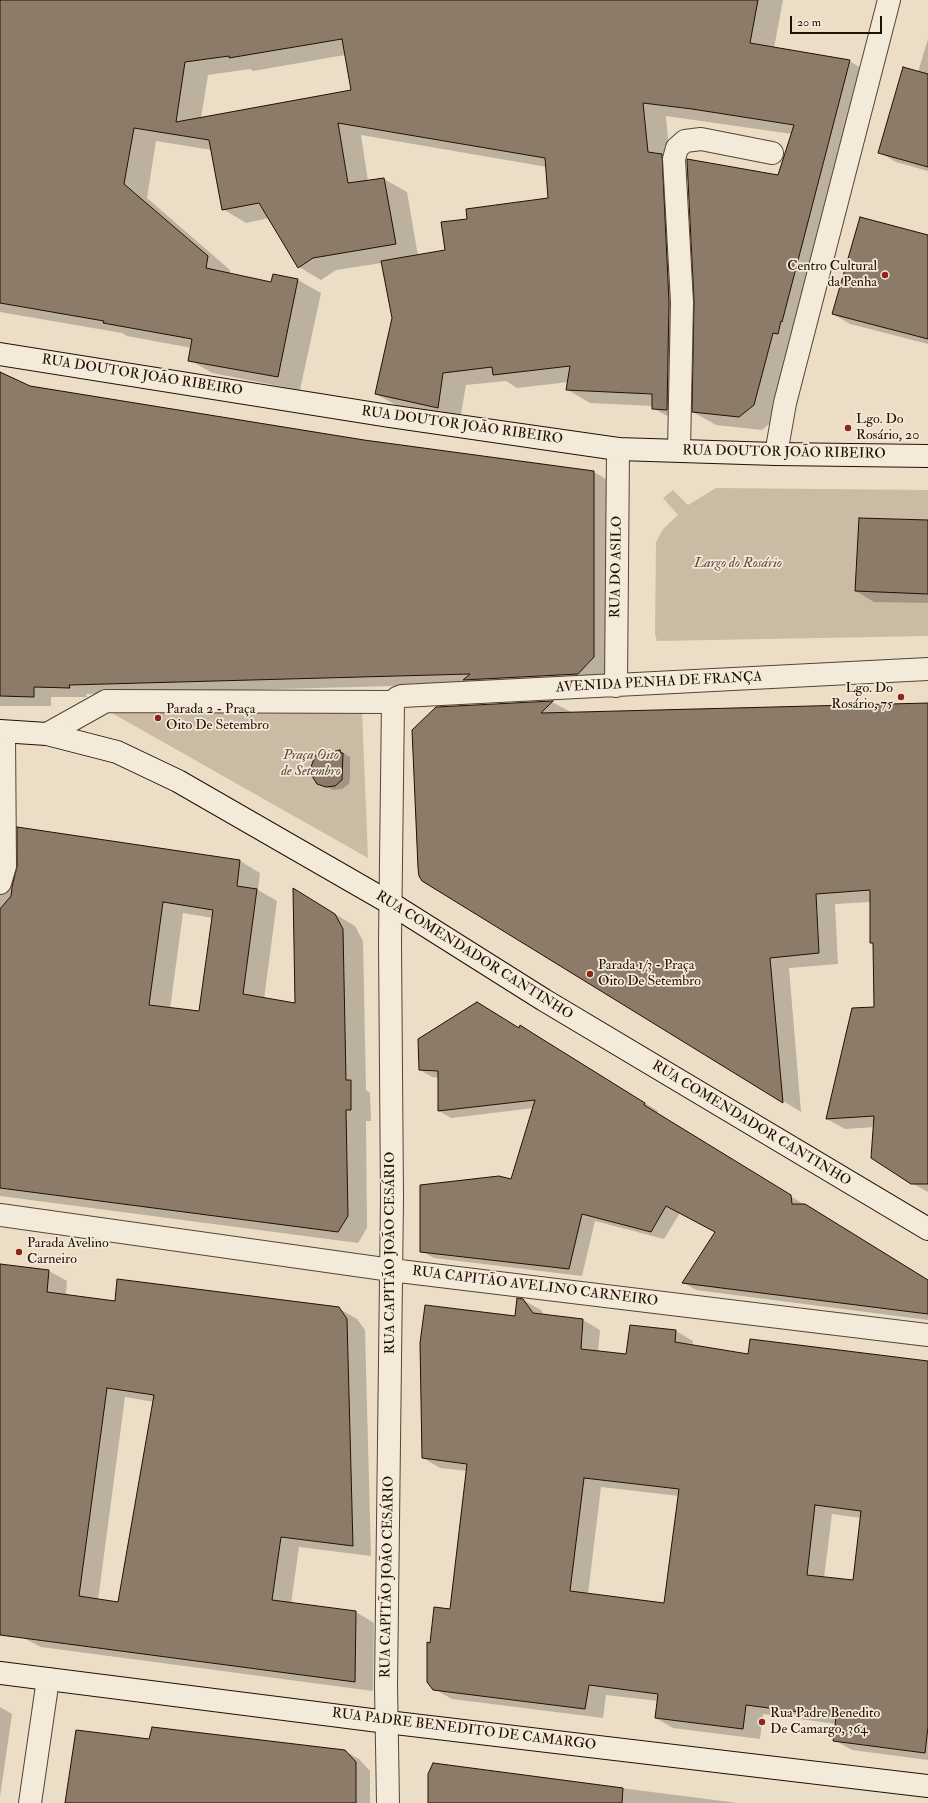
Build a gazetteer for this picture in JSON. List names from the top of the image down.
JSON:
{
  "streets": {
    "street": [
      "RUA DOUTOR JOÃO RIBEIRO",
      "RUA DO ASILO",
      "AVENIDA PENHA DE FRANÇA",
      "RUA COMENDADOR CANTINHO",
      "RUA CAPITÃO JOÃO CESÁRIO",
      "RUA CAPITÃO AVELINO CARNEIRO",
      "RUA PADRE BENEDITO DE CAMARGO"
    ]
  },
  "crossings": [
    ["RUA DOUTOR JOÃO RIBEIRO", "RUA DO ASILO"],
    ["RUA DO ASILO", "AVENIDA PENHA DE FRANÇA"],
    ["AVENIDA PENHA DE FRANÇA", "RUA COMENDADOR CANTINHO"],
    ["AVENIDA PENHA DE FRANÇA", "RUA CAPITÃO JOÃO CESÁRIO"],
    ["RUA COMENDADOR CANTINHO", "RUA CAPITÃO JOÃO CESÁRIO"],
    ["RUA CAPITÃO JOÃO CESÁRIO", "RUA CAPITÃO AVELINO CARNEIRO"],
    ["RUA CAPITÃO JOÃO CESÁRIO", "RUA PADRE BENEDITO DE CAMARGO"]
  ],
  "parks": ["Largo do Rosário", "Praça Oito de Setembro"],
  "places": [
    "Centro Cultural da Penha",
    "Lgo. Do Rosário, 20",
    "Lgo. Do Rosário, 75",
    "Parada 2 - Praça Oito De Setembro",
    "Parada 1/3 - Praça Oito De Setembro",
    "Parada Avelino Carneiro",
    "Rua Padre Benedito De Camargo, 364"
  ],
  "scale_bar": "20 m"
}
